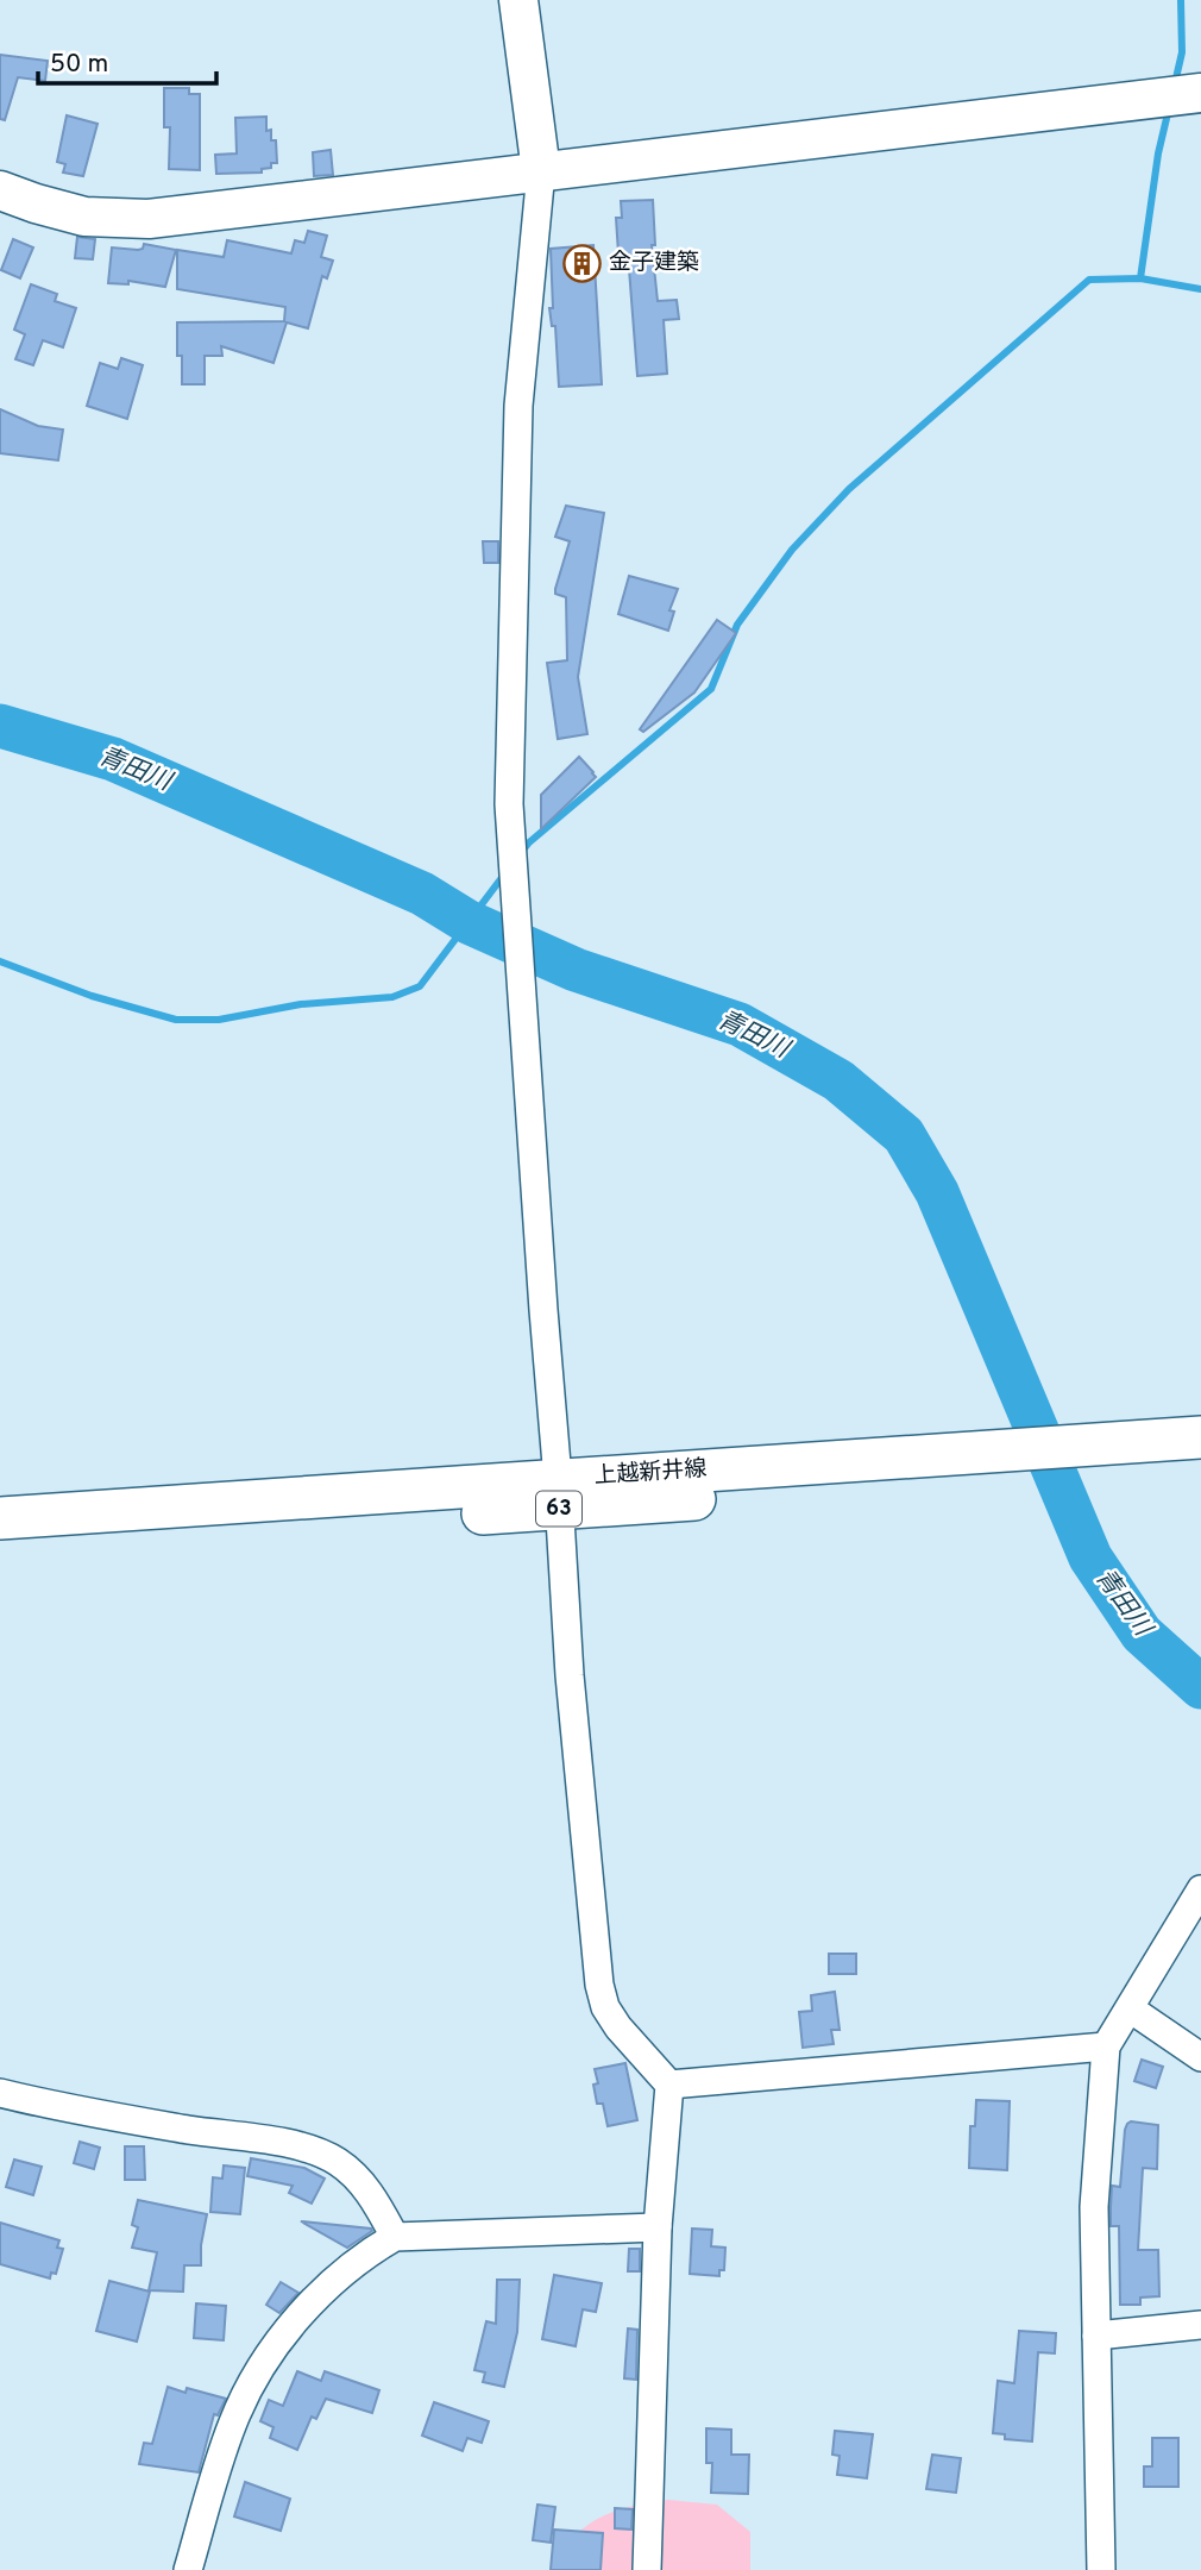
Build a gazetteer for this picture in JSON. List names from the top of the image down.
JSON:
{
  "streets": {
    "main road": ["上越新井線", "63"]
  },
  "water": ["青田川"],
  "places": {
    "building": ["金子建築"]
  },
  "scale_bar": "50 m"
}
